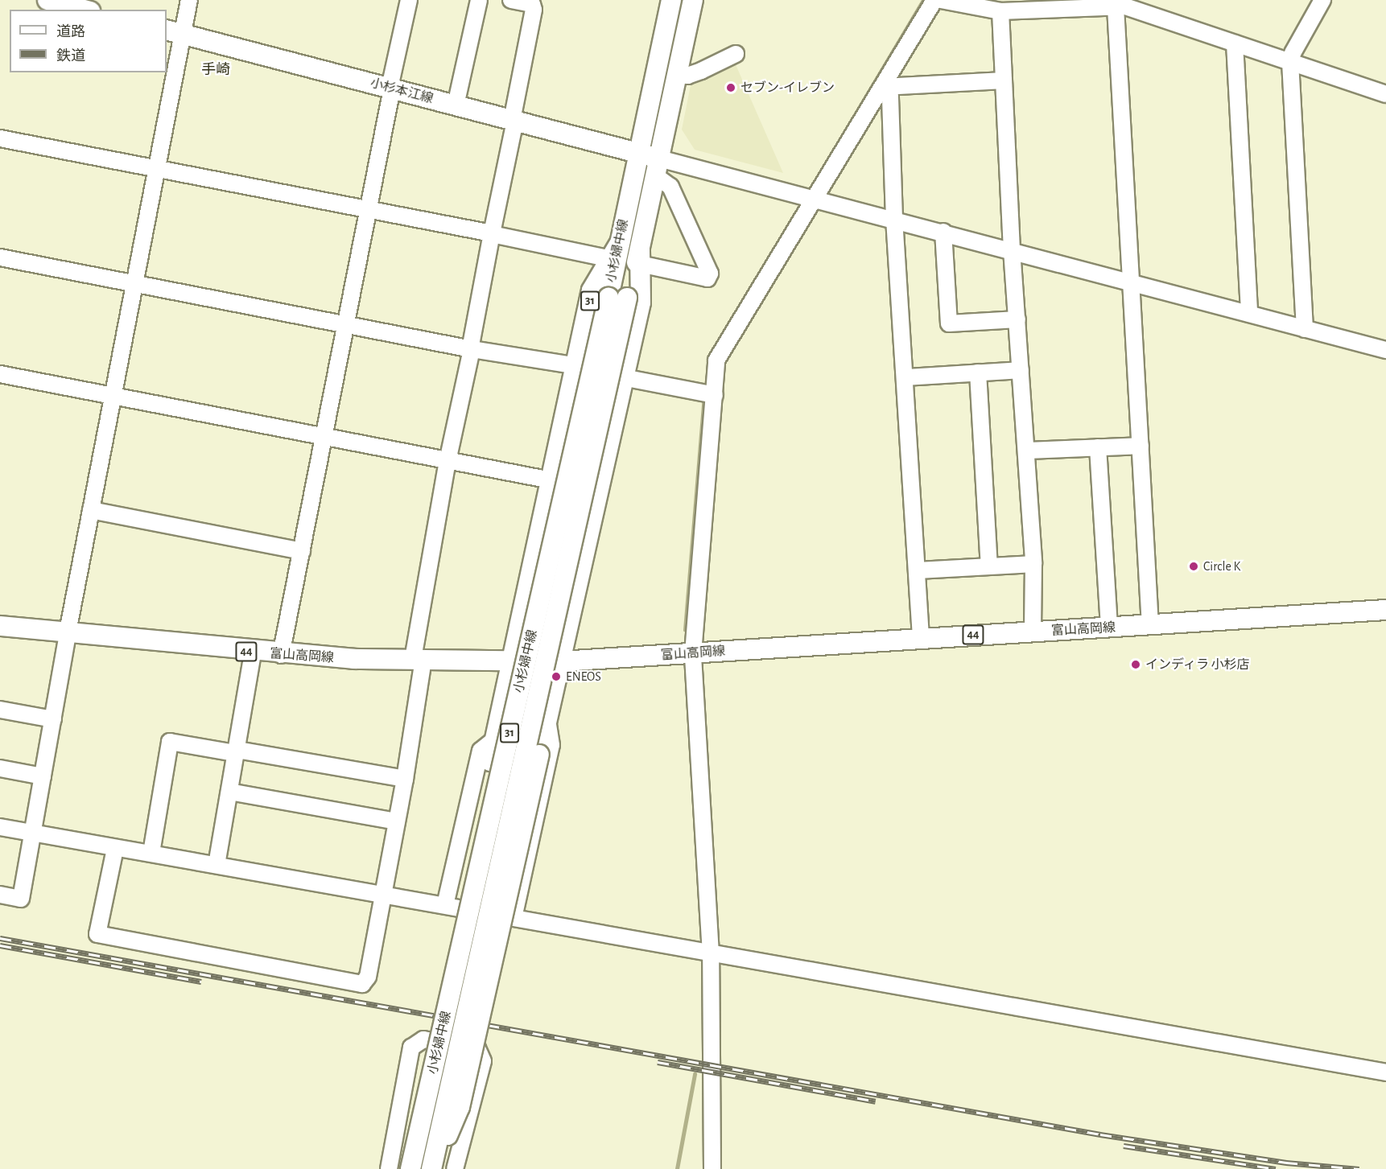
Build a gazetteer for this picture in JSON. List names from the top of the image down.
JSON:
{
  "streets": {
    "main road": [
      "小杉本江線",
      "小杉婦中線",
      "31",
      "富山高岡線",
      "44"
    ]
  },
  "crossings": [
    ["小杉本江線", "小杉婦中線"],
    ["小杉婦中線", "31"],
    ["31", "富山高岡線"]
  ],
  "districts": ["手崎"],
  "places": [
    "セブン-イレブン",
    "Circle K",
    "インディラ 小杉店",
    "ENEOS"
  ],
  "legend": ["道路", "鉄道"]
}
